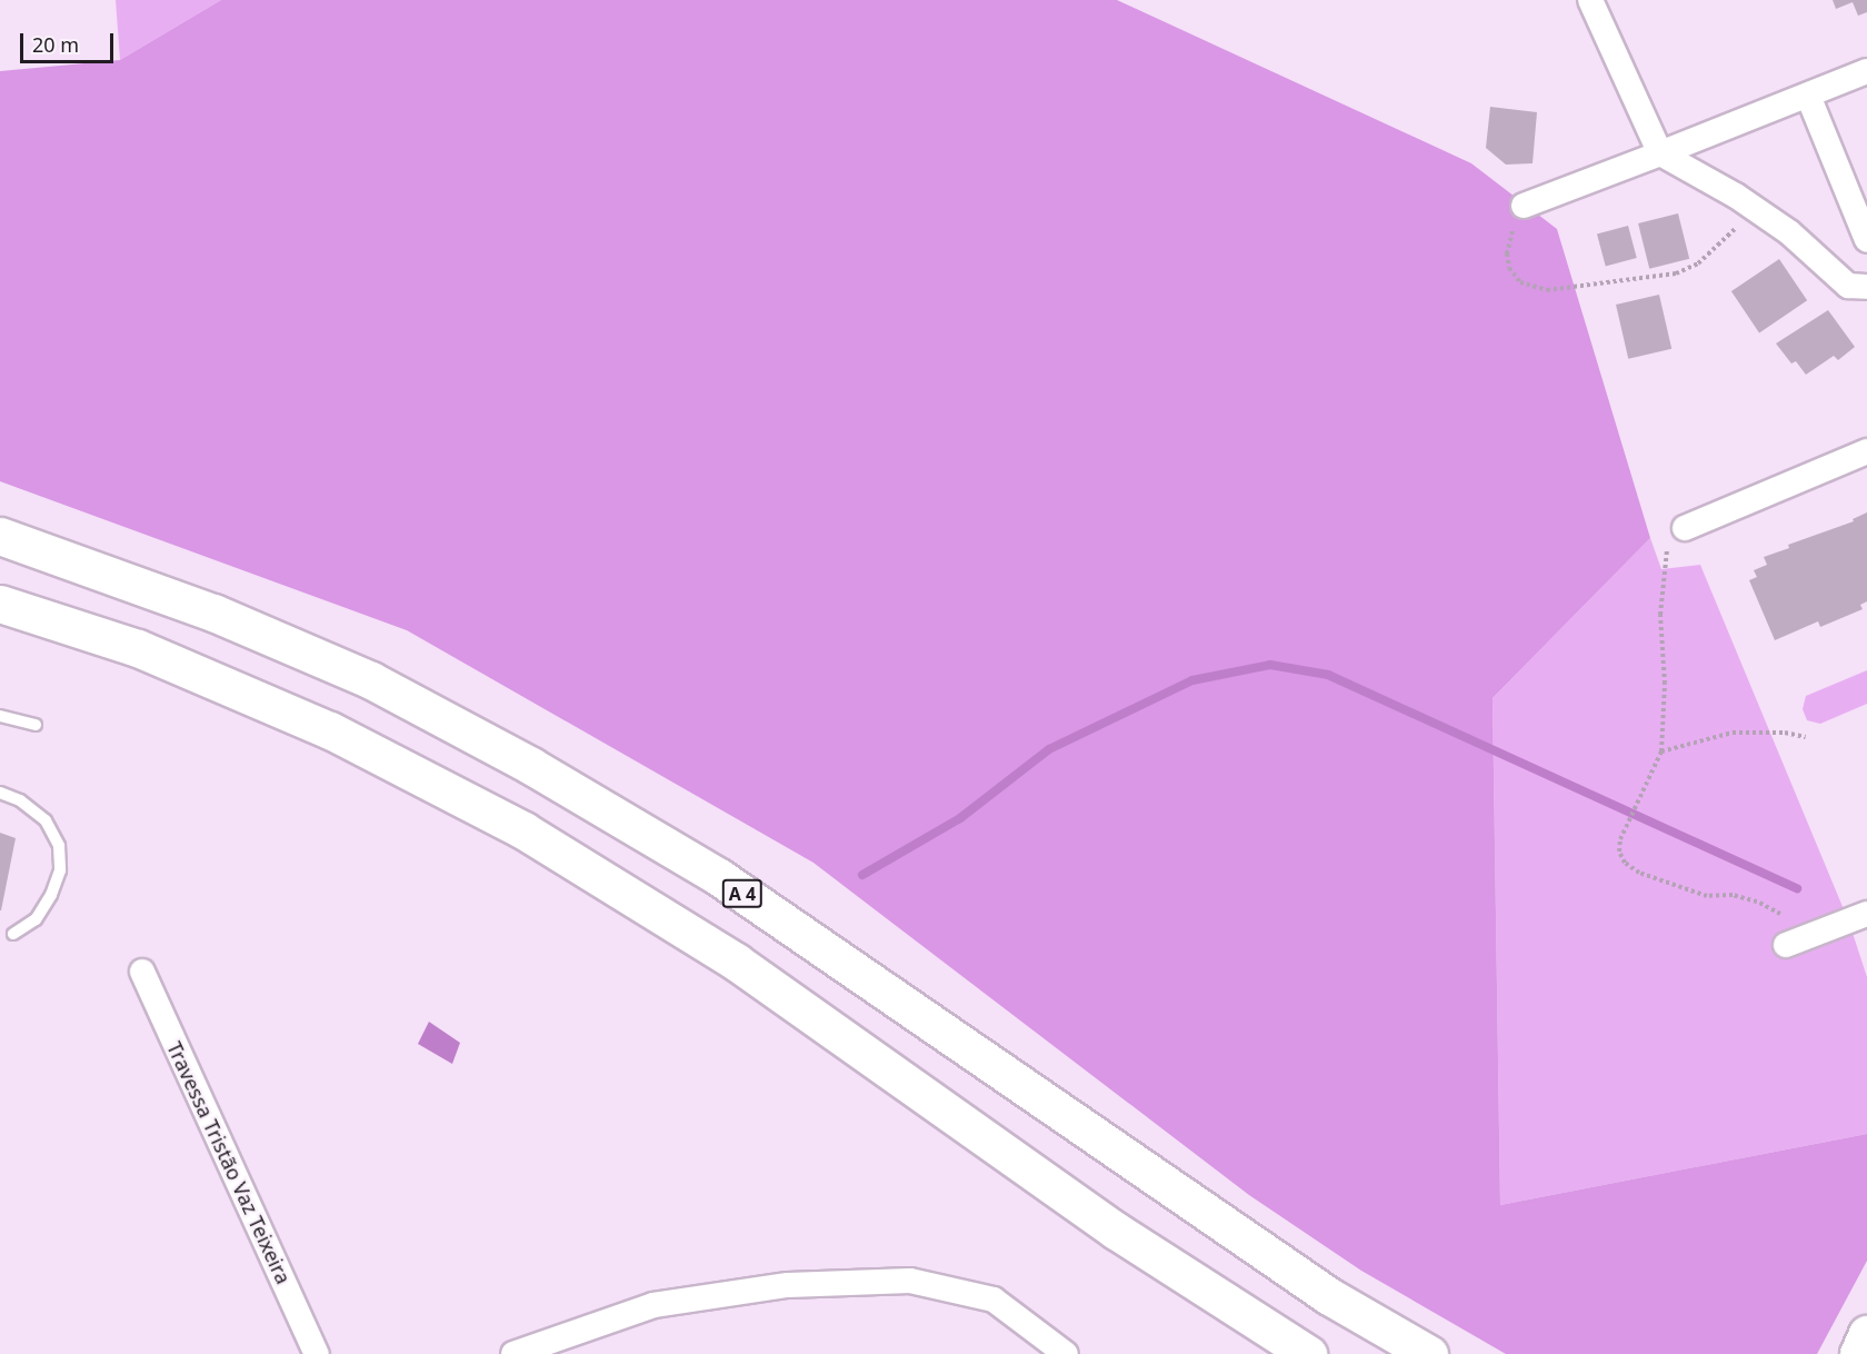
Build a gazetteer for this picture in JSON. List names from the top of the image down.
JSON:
{
  "streets": {
    "highway": ["A 4"],
    "street": ["Travessa Tristão Vaz Teixeira"]
  },
  "scale_bar": "20 m"
}
